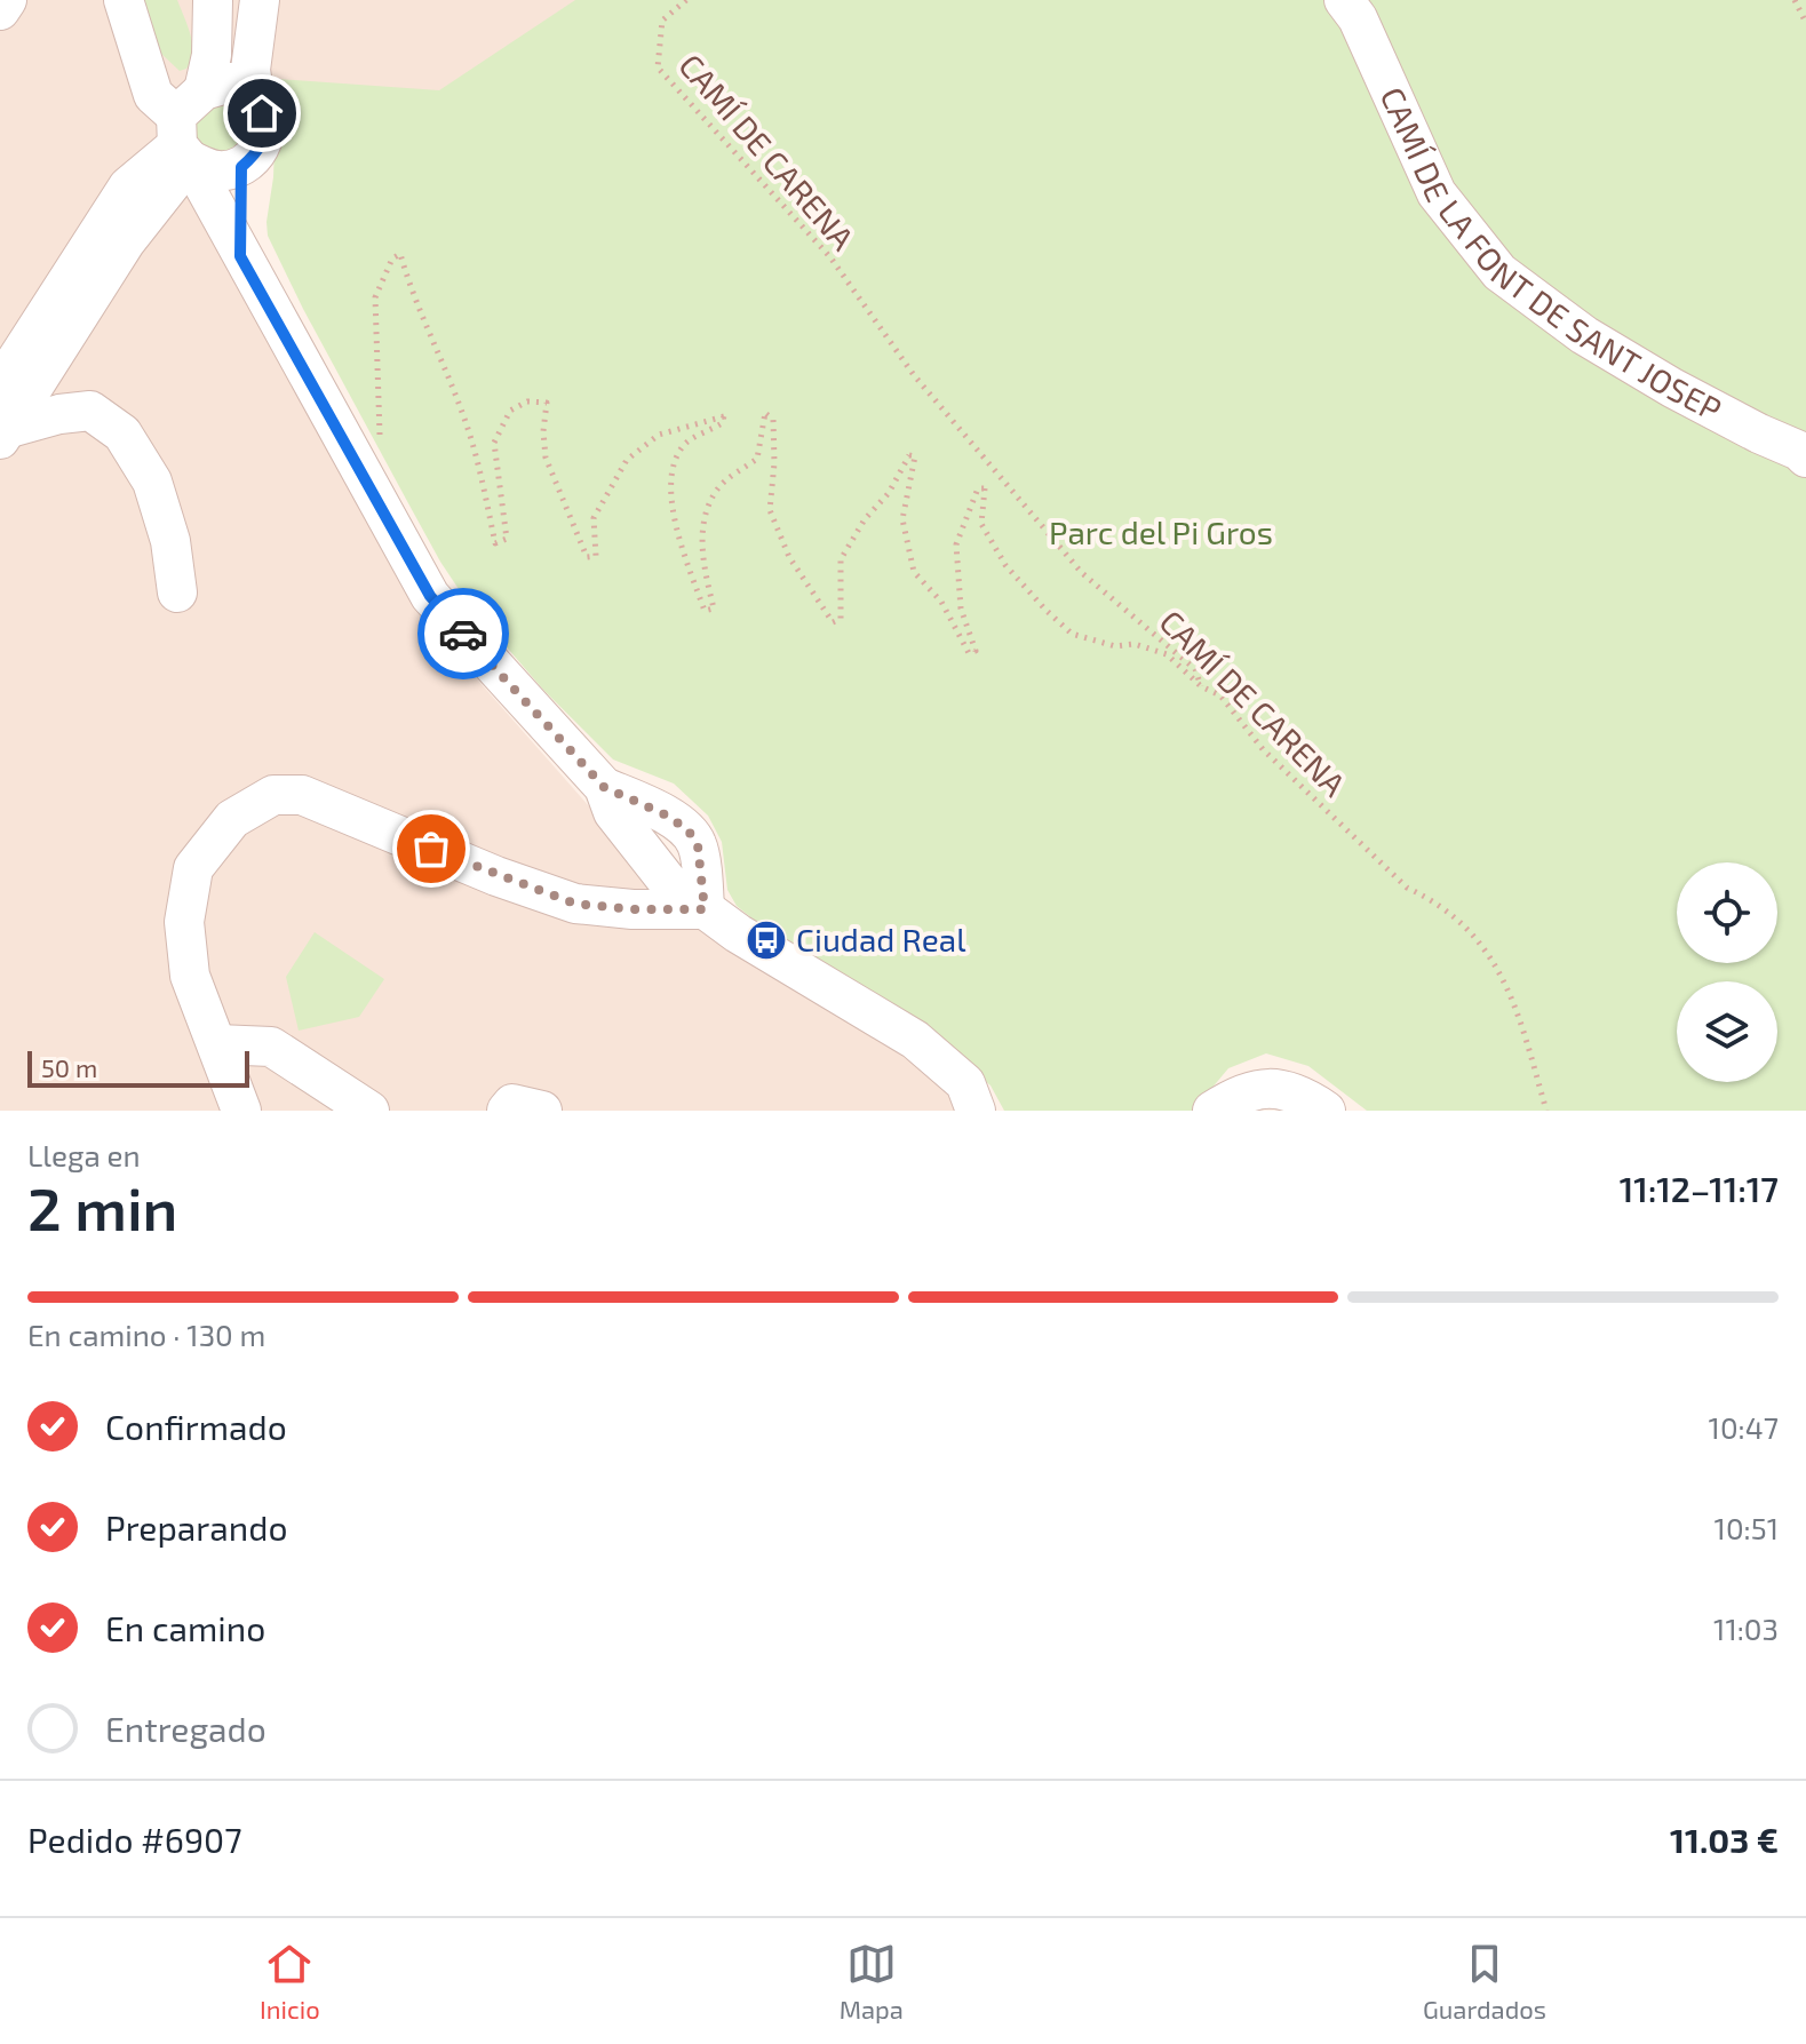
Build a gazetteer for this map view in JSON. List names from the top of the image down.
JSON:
{
  "streets": {
    "street": ["CAMÍ DE LA FONT DE SANT JOSEP"],
    "path": ["CAMÍ DE CARENA"]
  },
  "parks": ["Parc del Pi Gros"],
  "places": {
    "bus stop": ["Ciudad Real"]
  },
  "scale_bar": "50 m",
  "page": {
    "scale": "50 m",
    "heading": ["2 min", "Llega en", "11:12–11:17"],
    "panel": ["Pedido #6907", "11.03 €"],
    "bar": "En camino · 130 m",
    "list": [
      ["Confirmado", "10:47"],
      ["Preparando", "10:51"],
      ["En camino", "11:03"],
      "Entregado"
    ],
    "tabs": ["Inicio", "Mapa", "Guardados"]
  }
}
